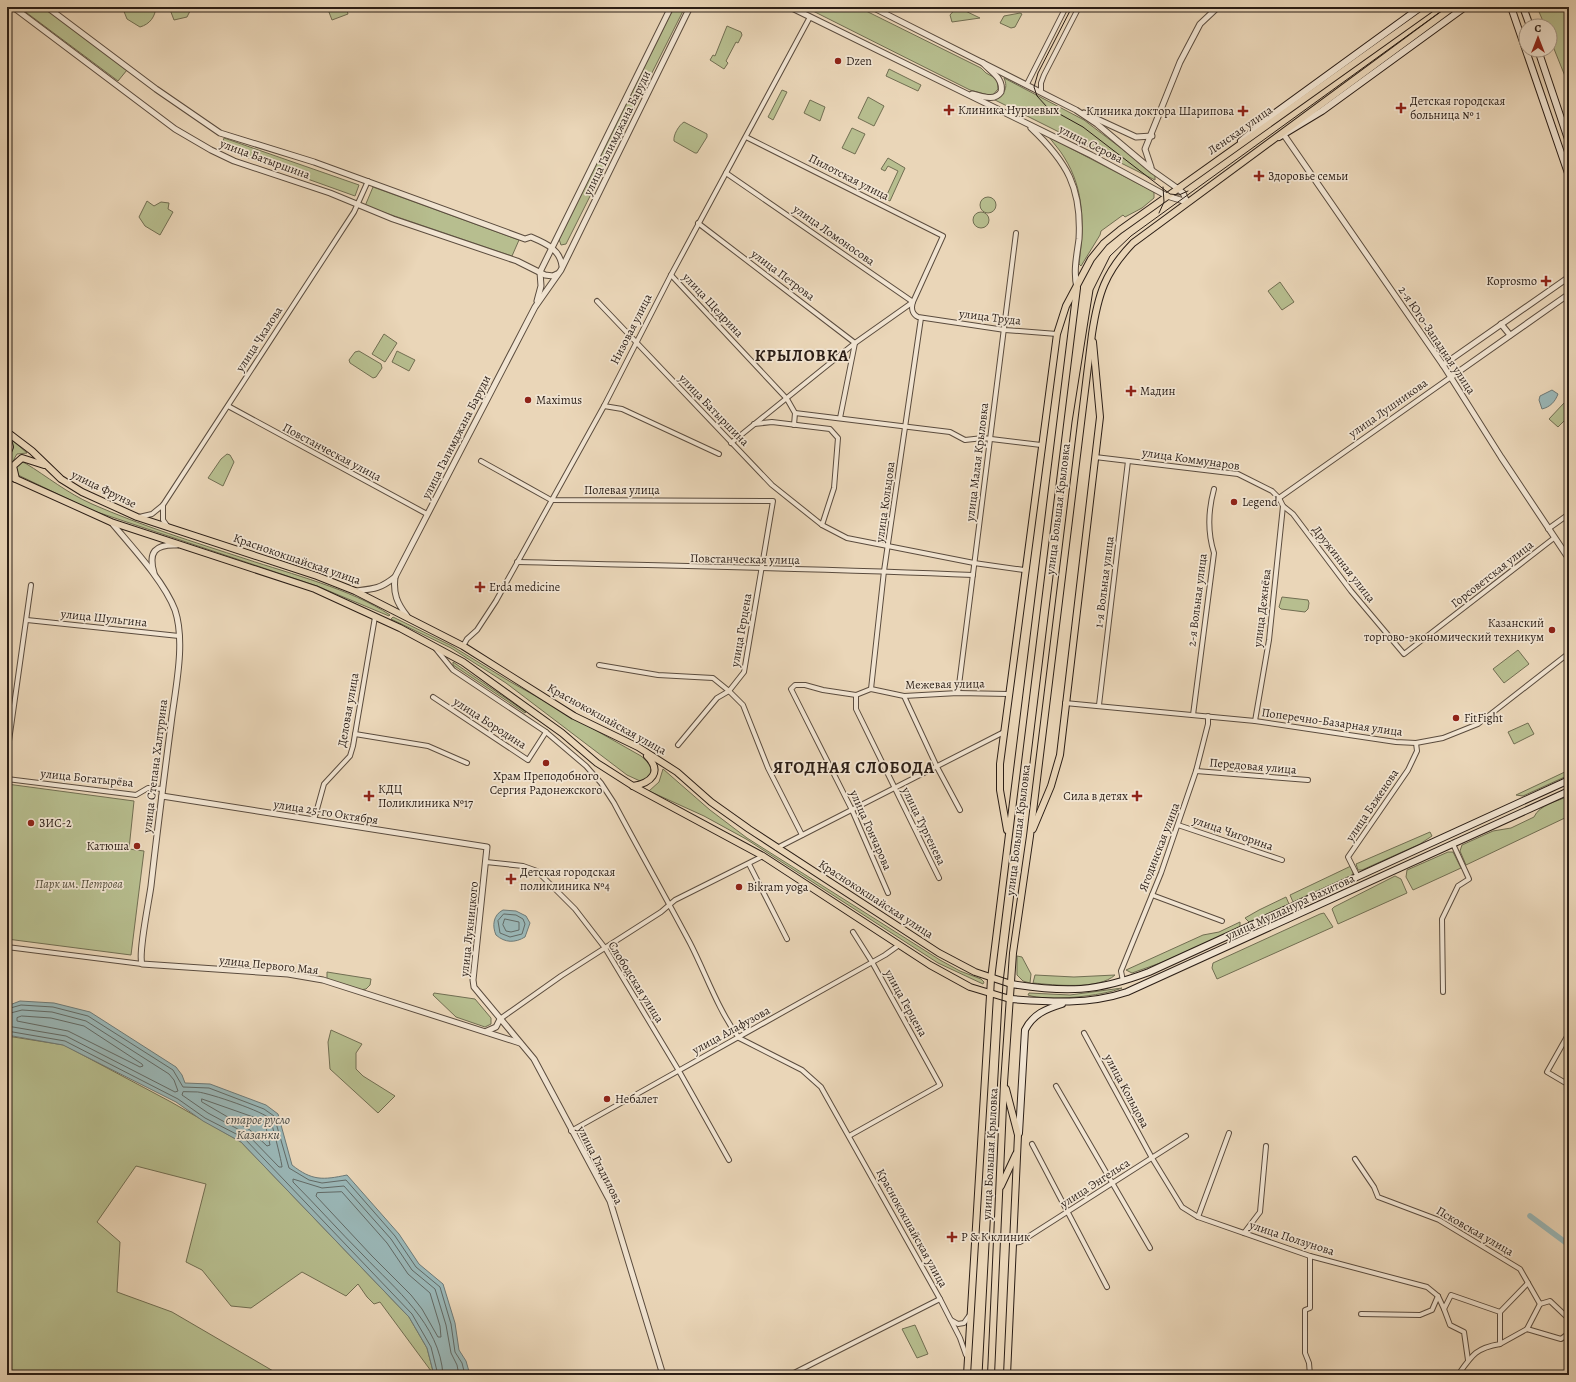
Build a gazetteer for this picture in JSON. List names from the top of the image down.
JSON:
{
  "streets": {
    "main road": [
      "Ленская улица",
      "улица Фрунзе",
      "улица Большая Крыловка",
      "Краснококшайская улица",
      "улица Мулланура Вахитова"
    ],
    "street": [
      "улица Галимджана Баруди",
      "улица Серова",
      "улица Батыршина",
      "Пилотская улица",
      "улица Ломоносова",
      "улица Петрова",
      "улица Щедрина",
      "улица Труда",
      "Низовая улица",
      "улица Чкалова",
      "2-я Юго-Западная улица",
      "улица Лушникова",
      "Повстанческая улица",
      "улица Коммунаров",
      "улица Малая Крыловка",
      "Полевая улица",
      "улица Кольцова",
      "Дружинная улица",
      "Горсоветская улица",
      "1-я Вольная улица",
      "2-я Вольная улица",
      "улица Дежнёва",
      "улица Шульгина",
      "улица Герцена",
      "Межевая улица",
      "Деловая улица",
      "Поперечно-Базарная улица",
      "улица Бородина",
      "улица Степана Халтурина",
      "Передовая улица",
      "улица Богатырёва",
      "улица Баженова",
      "улица 25-го Октября",
      "улица Тургенева",
      "улица Гончарова",
      "улица Чигорина",
      "Ягодинская улица",
      "улица Лукницкого",
      "улица Первого Мая",
      "Слободская улица",
      "улица Алафузова",
      "улица Гладилова",
      "улица Энгельса",
      "Псковская улица",
      "улица Ползунова"
    ]
  },
  "crossings": [
    ["Ленская улица", "улица Серова"],
    ["Ленская улица", "улица Большая Крыловка"],
    ["улица Галимджана Баруди", "улица Батыршина"],
    ["улица Галимджана Баруди", "Повстанческая улица"],
    ["улица Галимджана Баруди", "Краснококшайская улица"],
    ["улица Серова", "Низовая улица"],
    ["улица Серова", "улица Большая Крыловка"],
    ["улица Батыршина", "Низовая улица"],
    ["улица Батыршина", "улица Чкалова"],
    ["Пилотская улица", "улица Ломоносова"],
    ["Пилотская улица", "Низовая улица"],
    ["улица Ломоносова", "улица Труда"],
    ["улица Ломоносова", "Низовая улица"],
    ["улица Ломоносова", "улица Кольцова"],
    ["улица Петрова", "Низовая улица"],
    ["улица Щедрина", "Низовая улица"],
    ["улица Труда", "улица Малая Крыловка"],
    ["улица Труда", "улица Кольцова"],
    ["Низовая улица", "Повстанческая улица"],
    ["Низовая улица", "Полевая улица"],
    ["Низовая улица", "Краснококшайская улица"],
    ["улица Чкалова", "Повстанческая улица"],
    ["улица Чкалова", "улица Фрунзе"],
    ["улица Чкалова", "Краснококшайская улица"],
    ["2-я Юго-Западная улица", "улица Лушникова"],
    ["2-я Юго-Западная улица", "Горсоветская улица"],
    ["улица Лушникова", "улица Коммунаров"],
    ["Повстанческая улица", "улица Малая Крыловка"],
    ["Повстанческая улица", "улица Кольцова"],
    ["Повстанческая улица", "улица Герцена"],
    ["улица Коммунаров", "1-я Вольная улица"],
    ["улица Малая Крыловка", "Межевая улица"],
    ["улица Фрунзе", "Краснококшайская улица"],
    ["Полевая улица", "улица Герцена"],
    ["улица Кольцова", "Межевая улица"],
    ["улица Кольцова", "улица Энгельса"],
    ["улица Кольцова", "улица Ползунова"],
    ["улица Большая Крыловка", "Краснококшайская улица"],
    ["улица Большая Крыловка", "улица Мулланура Вахитова"],
    ["Краснококшайская улица", "улица Герцена"],
    ["Краснококшайская улица", "Деловая улица"],
    ["Краснококшайская улица", "улица Бородина"],
    ["Краснококшайская улица", "улица Степана Халтурина"],
    ["Краснококшайская улица", "улица Мулланура Вахитова"],
    ["Краснококшайская улица", "улица Алафузова"],
    ["Дружинная улица", "Горсоветская улица"],
    ["Дружинная улица", "улица Дежнёва"],
    ["1-я Вольная улица", "Поперечно-Базарная улица"],
    ["2-я Вольная улица", "Поперечно-Базарная улица"],
    ["улица Дежнёва", "Поперечно-Базарная улица"],
    ["улица Шульгина", "улица Степана Халтурина"],
    ["улица Герцена", "улица Алафузова"],
    ["Деловая улица", "улица 25-го Октября"],
    ["Поперечно-Базарная улица", "улица Баженова"],
    ["Поперечно-Базарная улица", "Ягодинская улица"],
    ["улица Степана Халтурина", "улица Богатырёва"],
    ["улица Степана Халтурина", "улица 25-го Октября"],
    ["улица Степана Халтурина", "улица Первого Мая"],
    ["Передовая улица", "Ягодинская улица"],
    ["улица Баженова", "улица Мулланура Вахитова"],
    ["улица 25-го Октября", "улица Лукницкого"],
    ["улица Тургенева", "улица Гончарова"],
    ["улица Чигорина", "Ягодинская улица"],
    ["Ягодинская улица", "улица Мулланура Вахитова"],
    ["улица Лукницкого", "улица Первого Мая"],
    ["улица Лукницкого", "Слободская улица"],
    ["улица Лукницкого", "улица Гладилова"],
    ["улица Первого Мая", "улица Гладилова"],
    ["Слободская улица", "улица Алафузова"],
    ["улица Алафузова", "улица Гладилова"],
    ["улица Энгельса", "улица Ползунова"]
  ],
  "districts": ["КРЫЛОВКА", "ЯГОДНАЯ СЛОБОДА"],
  "water": ["старое русло Казанки"],
  "parks": ["Парк им. Петрова"],
  "places": {
    "other": [
      "Dzen",
      "Maximus",
      "Legend",
      "Казанский торгово-экономический техникум",
      "FitFight",
      "Храм Преподобного Сергия Радонежского",
      "ЗИС-2",
      "Катюша",
      "Bikram yoga",
      "Небалет"
    ],
    "health": [
      "Детская городская больница № 1",
      "Клиника Нуриевых",
      "Клиника доктора Шарипова",
      "Здоровье семьи",
      "Koprosmo",
      "Мадин",
      "Erda medicine",
      "КДЦ Поликлиника №17",
      "Сила в детях",
      "Детская городская поликлиника №4",
      "Р & К клиник"
    ]
  },
  "north": "top"
}
